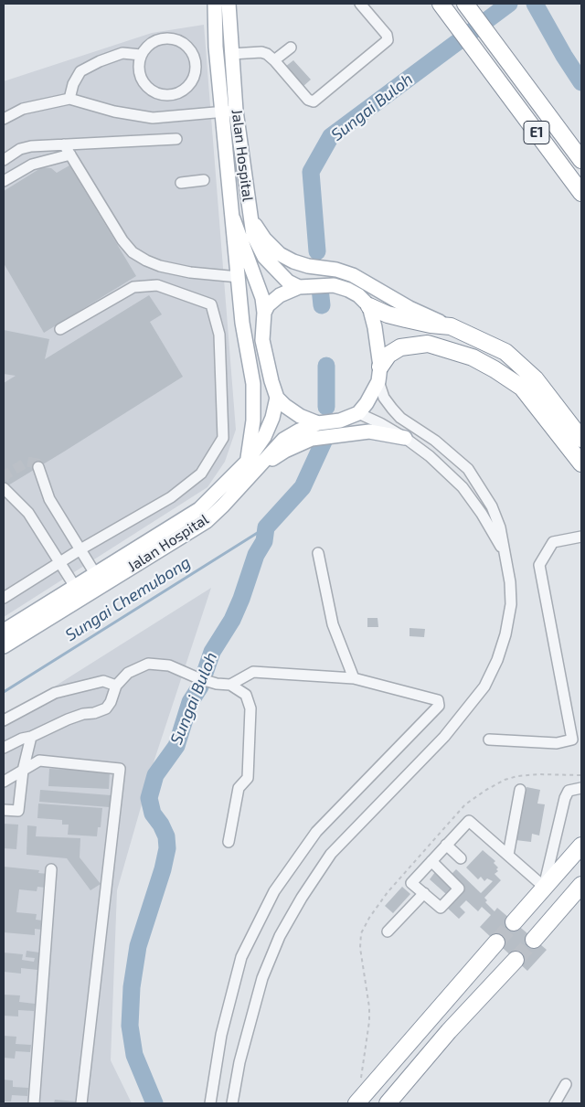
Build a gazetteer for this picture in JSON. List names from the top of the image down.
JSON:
{
  "streets": {
    "highway": ["E1"],
    "main road": ["Jalan Hospital"]
  },
  "water": ["Sungai Buloh", "Sungai Chemubong"]
}
